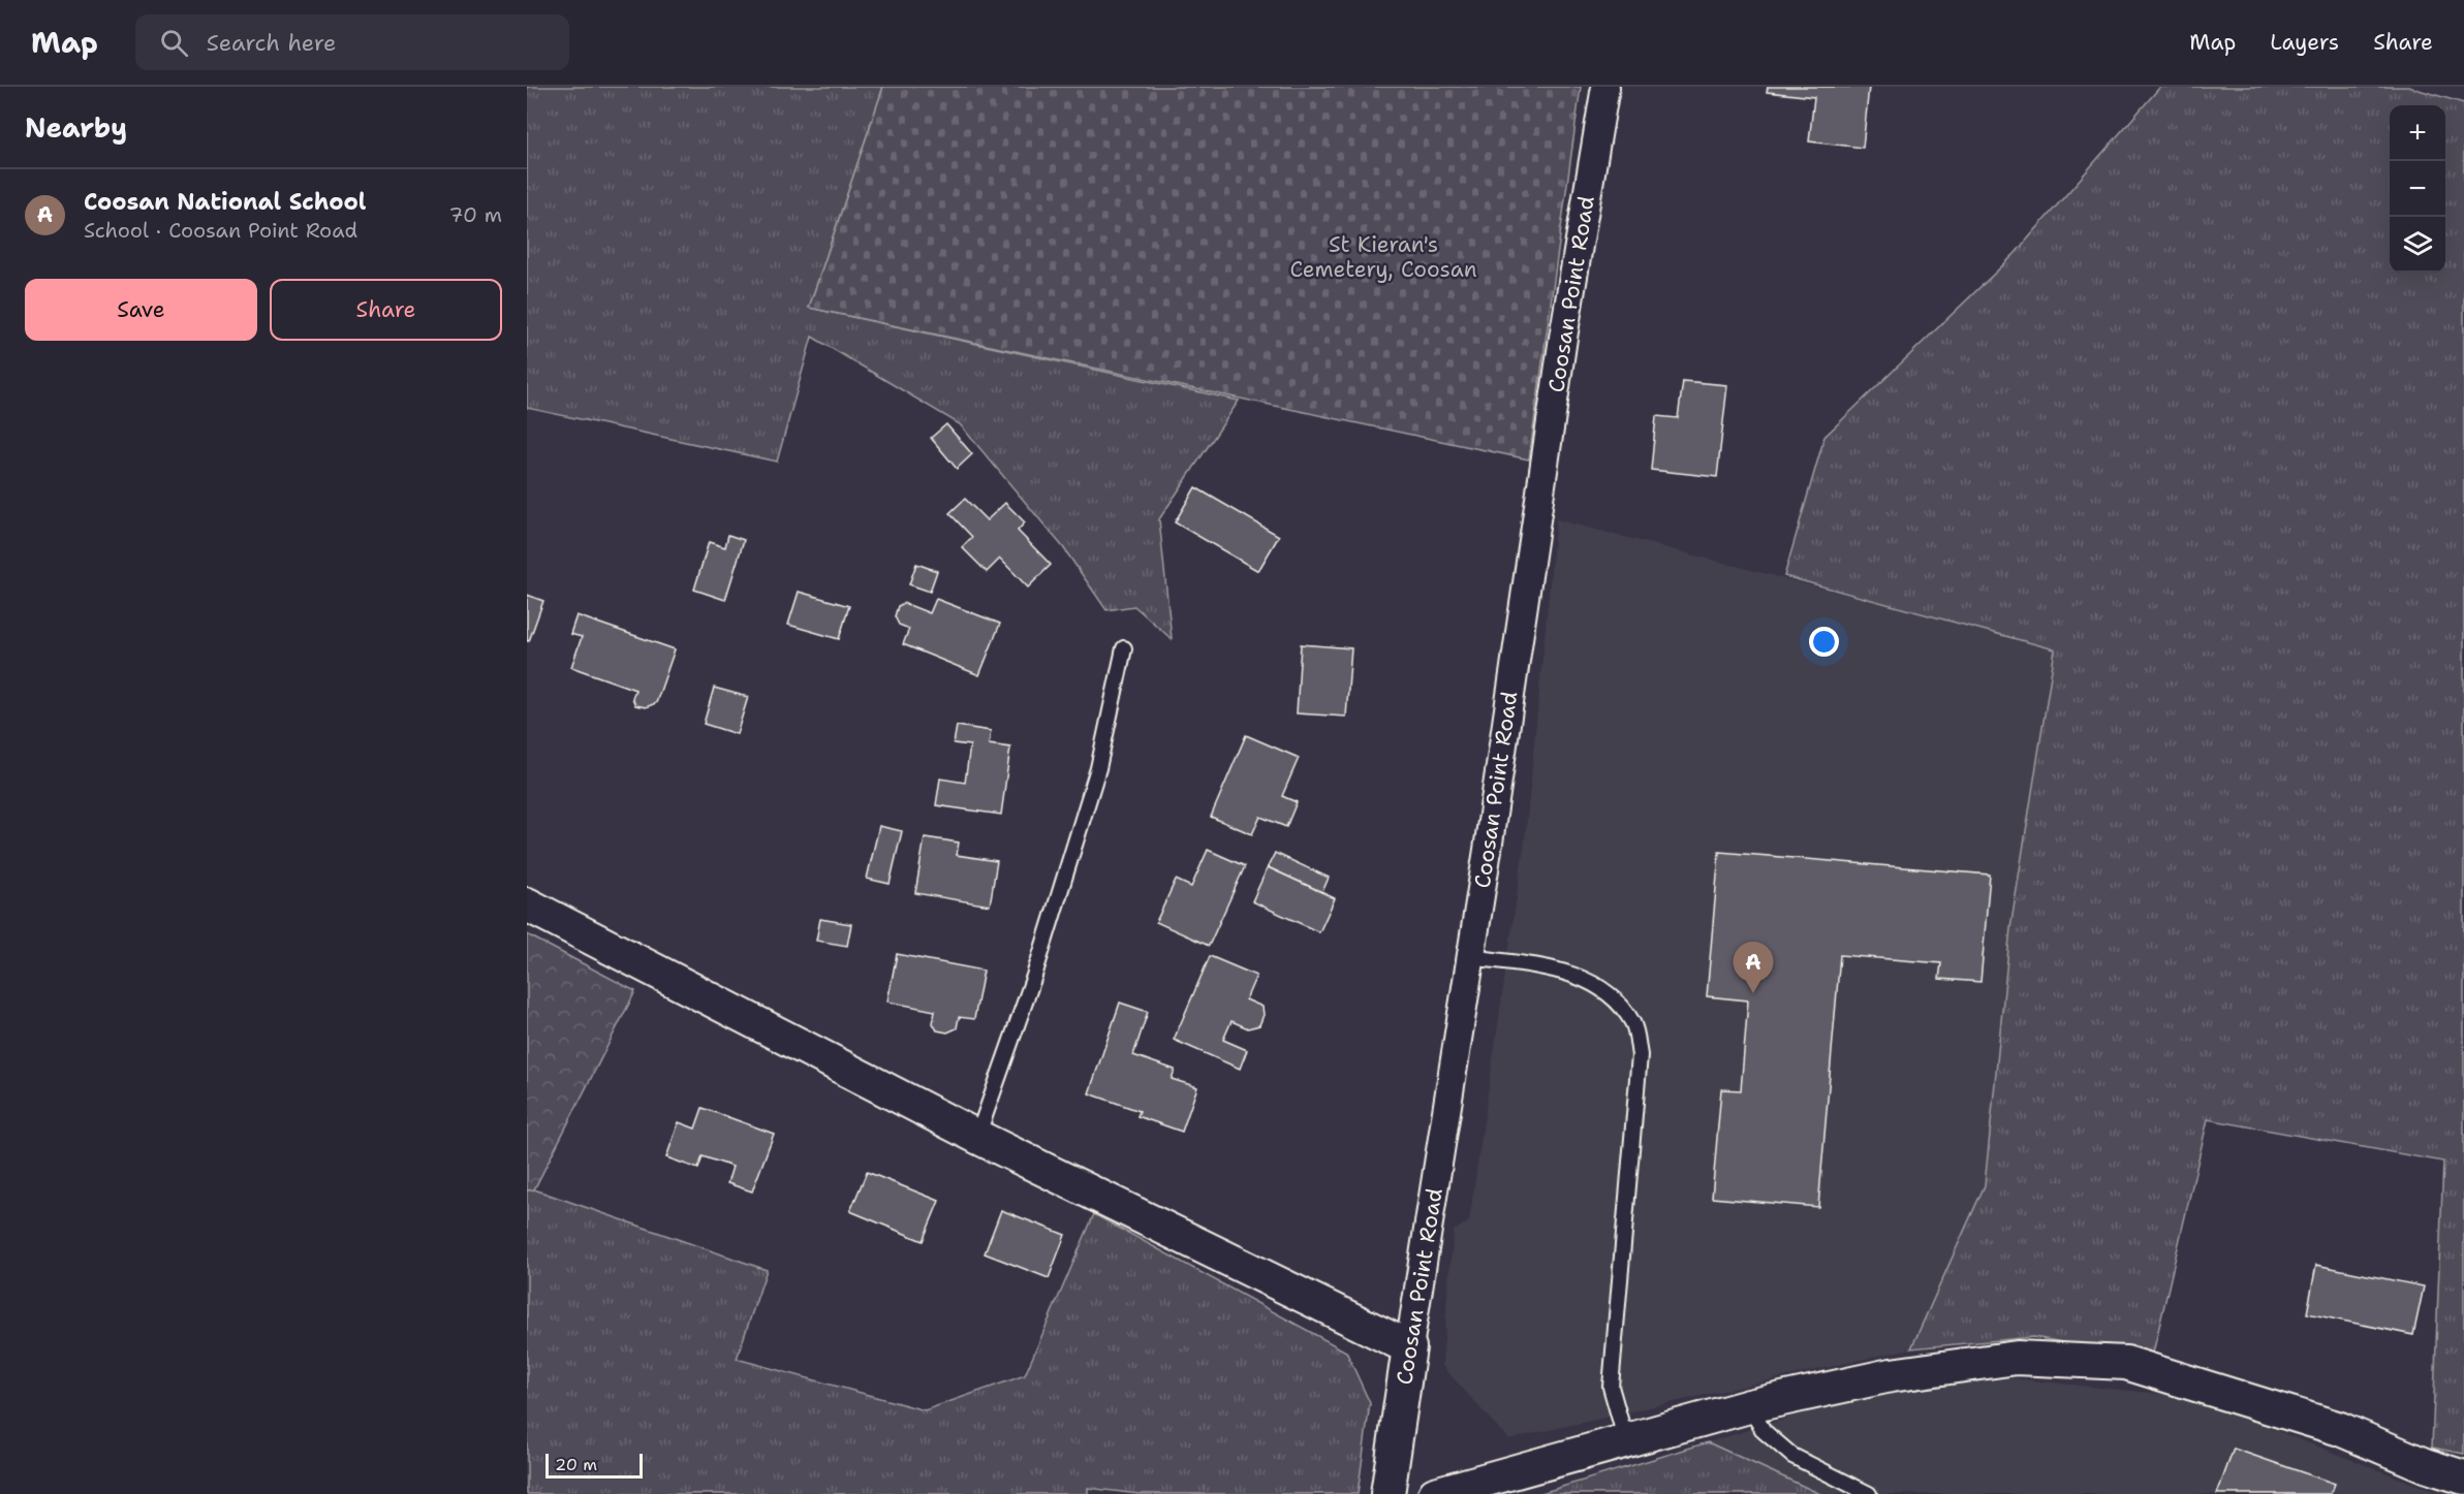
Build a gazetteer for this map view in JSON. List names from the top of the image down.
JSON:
{
  "streets": {
    "street": ["Coosan Point Road"]
  },
  "parks": ["St Kieran's Cemetery, Coosan"],
  "scale_bar": "20 m",
  "page": {
    "header": "Map",
    "search": "Search here",
    "nav": ["Map", "Layers", "Share"],
    "heading": "Nearby",
    "map_buttons": ["+", "−"],
    "list": [
      {
        "mark": "A",
        "name": "Coosan National School",
        "note": "School · Coosan Point Road",
        "value": "70 m"
      }
    ],
    "buttons": ["Save", "Share"],
    "pins": "A",
    "scale": "20 m"
  }
}
